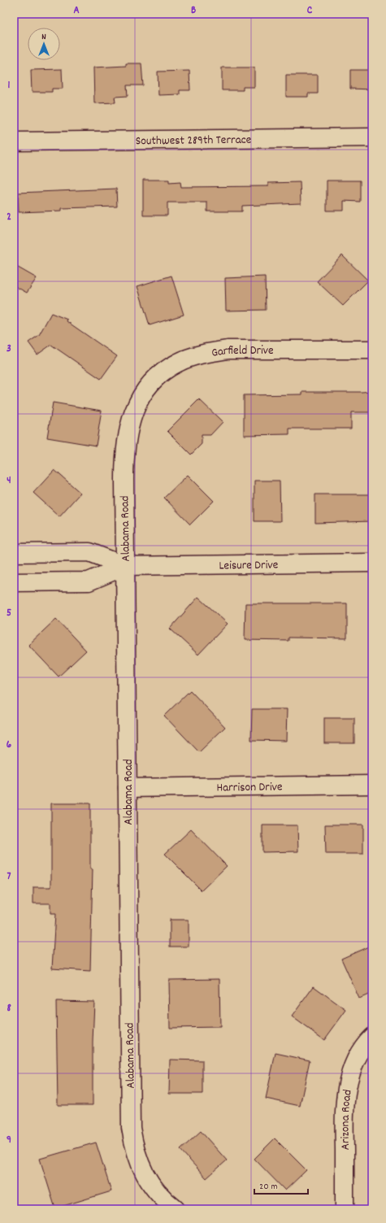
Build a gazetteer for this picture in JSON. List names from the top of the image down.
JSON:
{
  "streets": {
    "street": [
      "Southwest 289th Terrace",
      "Garfield Drive",
      "Alabama Road",
      "Leisure Drive",
      "Harrison Drive",
      "Arizona Road"
    ]
  },
  "crossings": [
    ["Garfield Drive", "Alabama Road"],
    ["Alabama Road", "Leisure Drive"],
    ["Alabama Road", "Harrison Drive"]
  ],
  "scale_bar": "20 m",
  "north": "top",
  "grid": {
    "columns": ["A", "B", "C"],
    "rows": [
      "1",
      "2",
      "3",
      "4",
      "5",
      "6",
      "7",
      "8",
      "9"
    ]
  }
}
